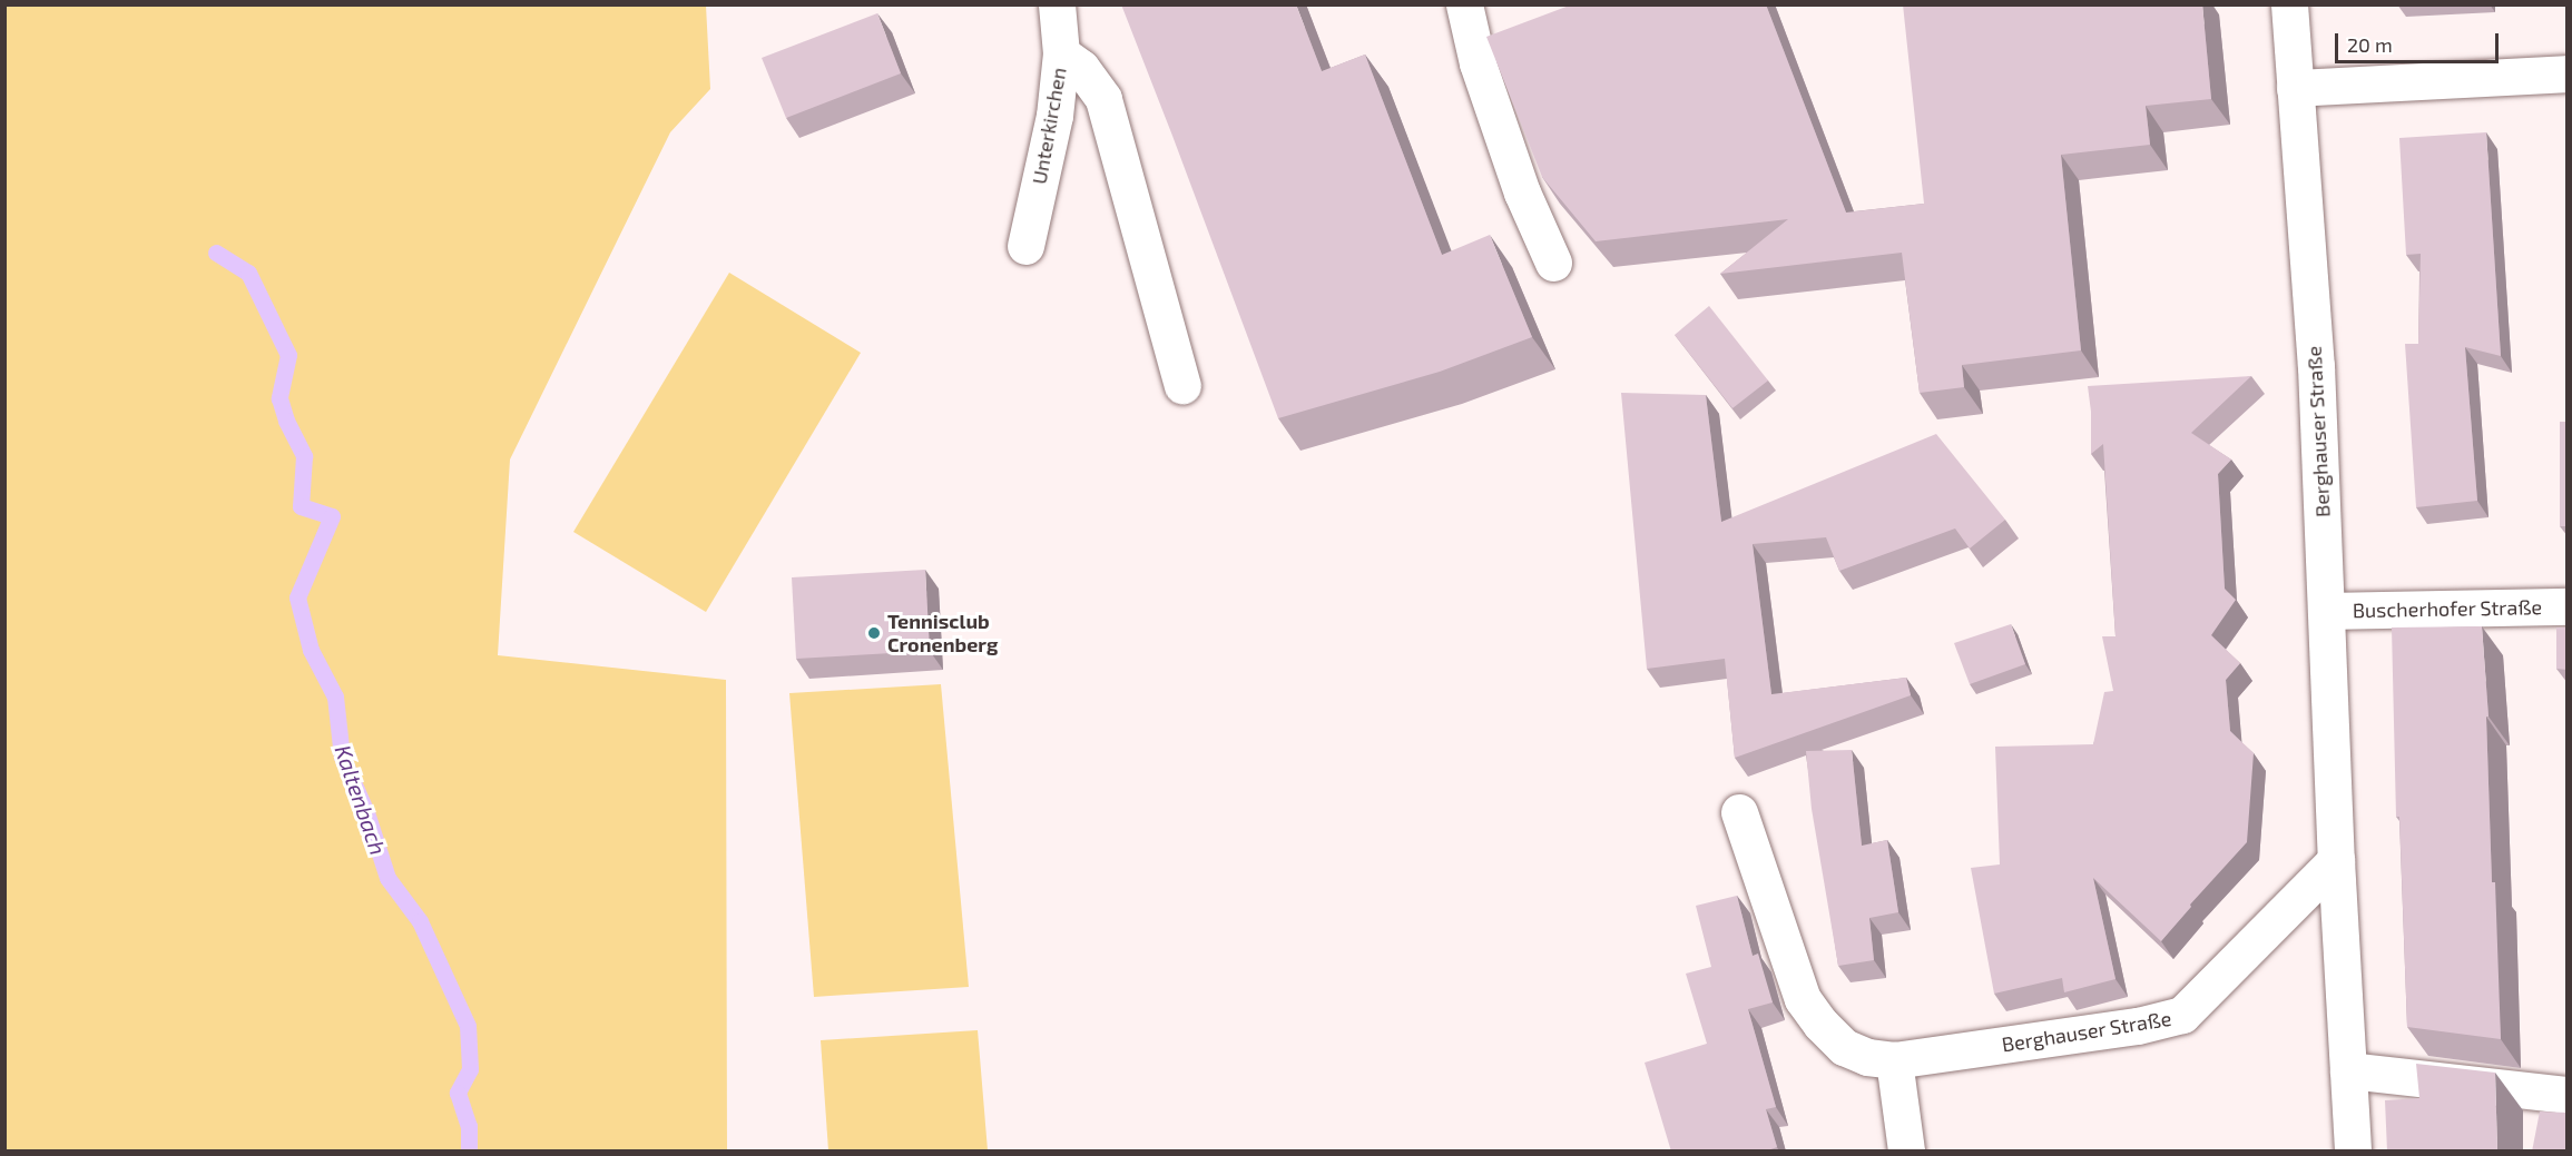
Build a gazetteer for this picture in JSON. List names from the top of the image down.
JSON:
{
  "streets": {
    "street": ["Unterkirchen", "Berghauser Straße", "Buscherhofer Straße"]
  },
  "crossings": [
    ["Berghauser Straße", "Buscherhofer Straße"]
  ],
  "water": ["Kaltenbach"],
  "places": ["Tennisclub Cronenberg"],
  "scale_bar": "20 m"
}
